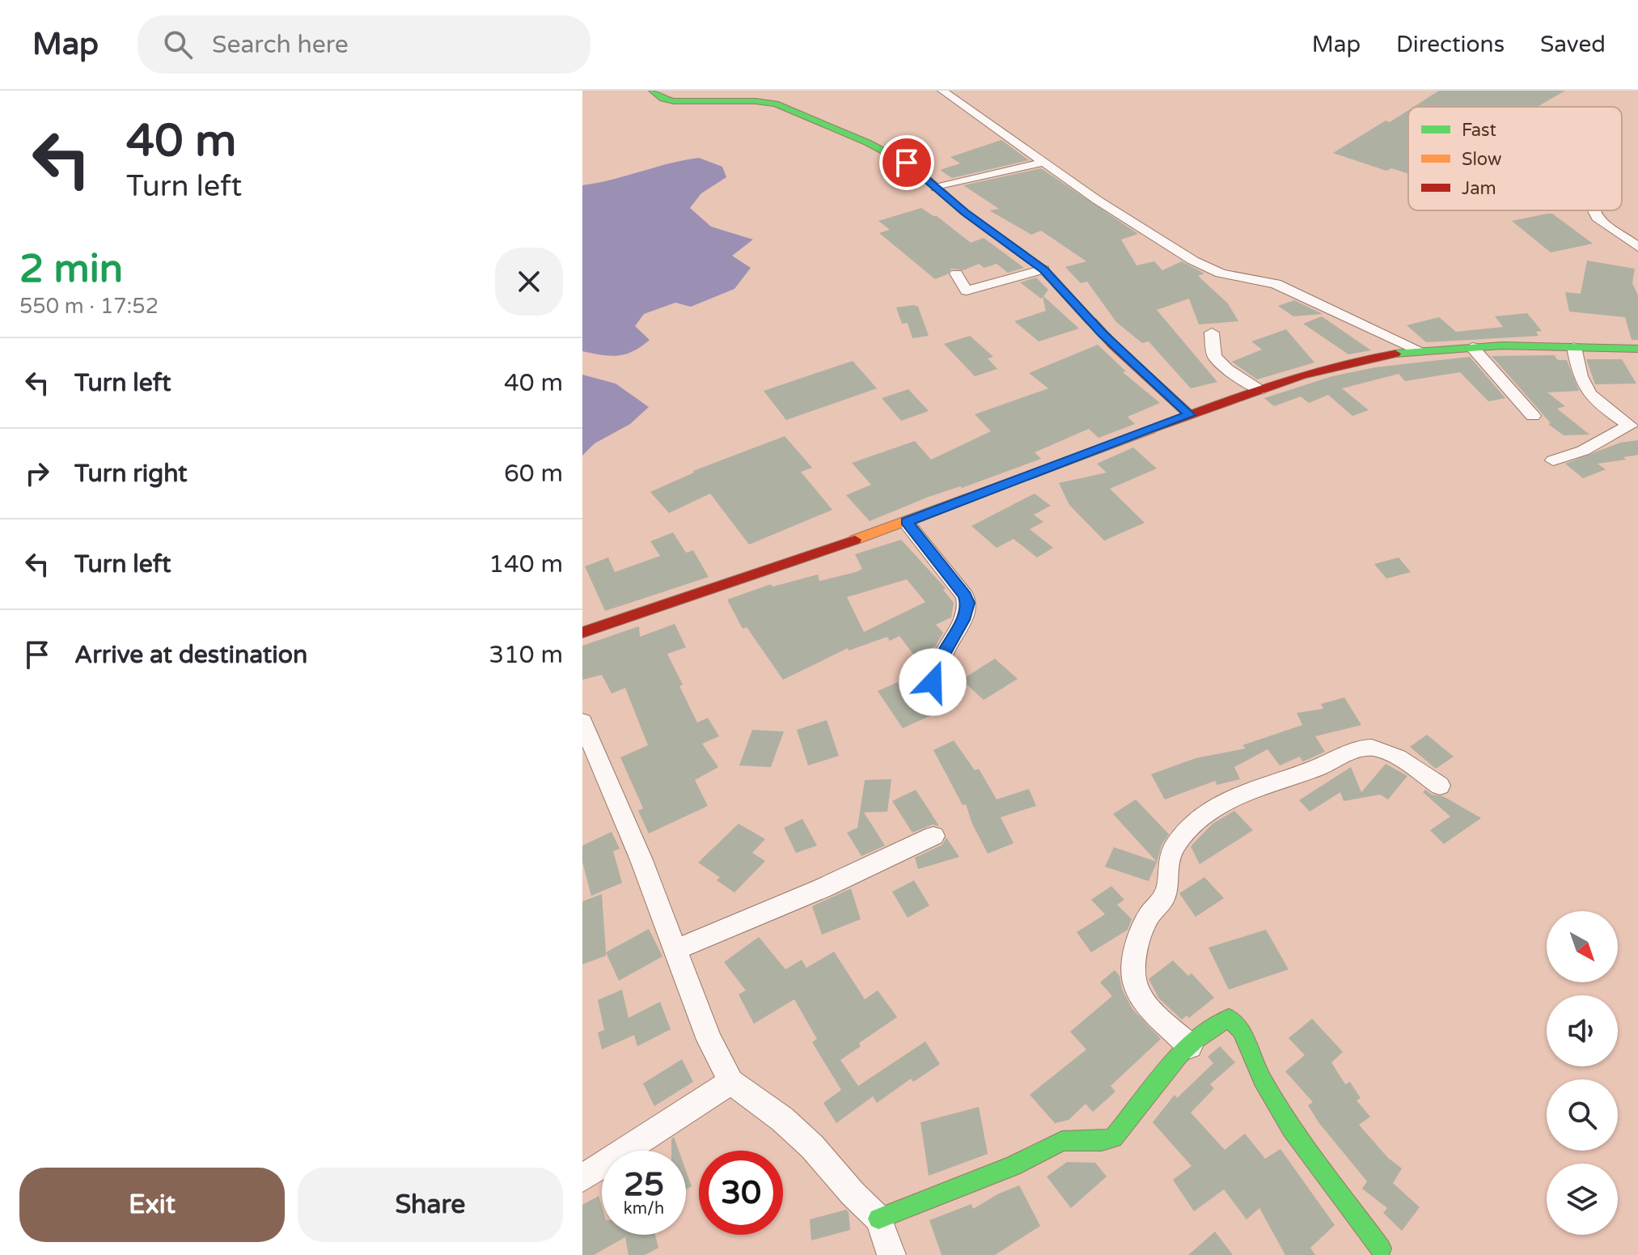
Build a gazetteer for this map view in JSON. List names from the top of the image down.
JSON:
{
  "legend": ["Fast", "Slow", "Jam"],
  "north": "bottom right",
  "page": {
    "header": "Map",
    "search": "Search here",
    "nav": ["Map", "Directions", "Saved"],
    "turn": ["40 m", "Turn left"],
    "heading": ["2 min", "550 m · 17:52"],
    "list": [
      {
        "name": "Turn left",
        "value": "40 m"
      },
      {
        "name": "Turn right",
        "value": "60 m"
      },
      {
        "name": "Turn left",
        "value": "140 m"
      },
      {
        "name": "Arrive at destination",
        "value": "310 m"
      }
    ],
    "speed": "25 km/h",
    "limit": "30",
    "buttons": ["Exit", "Share"]
  }
}
